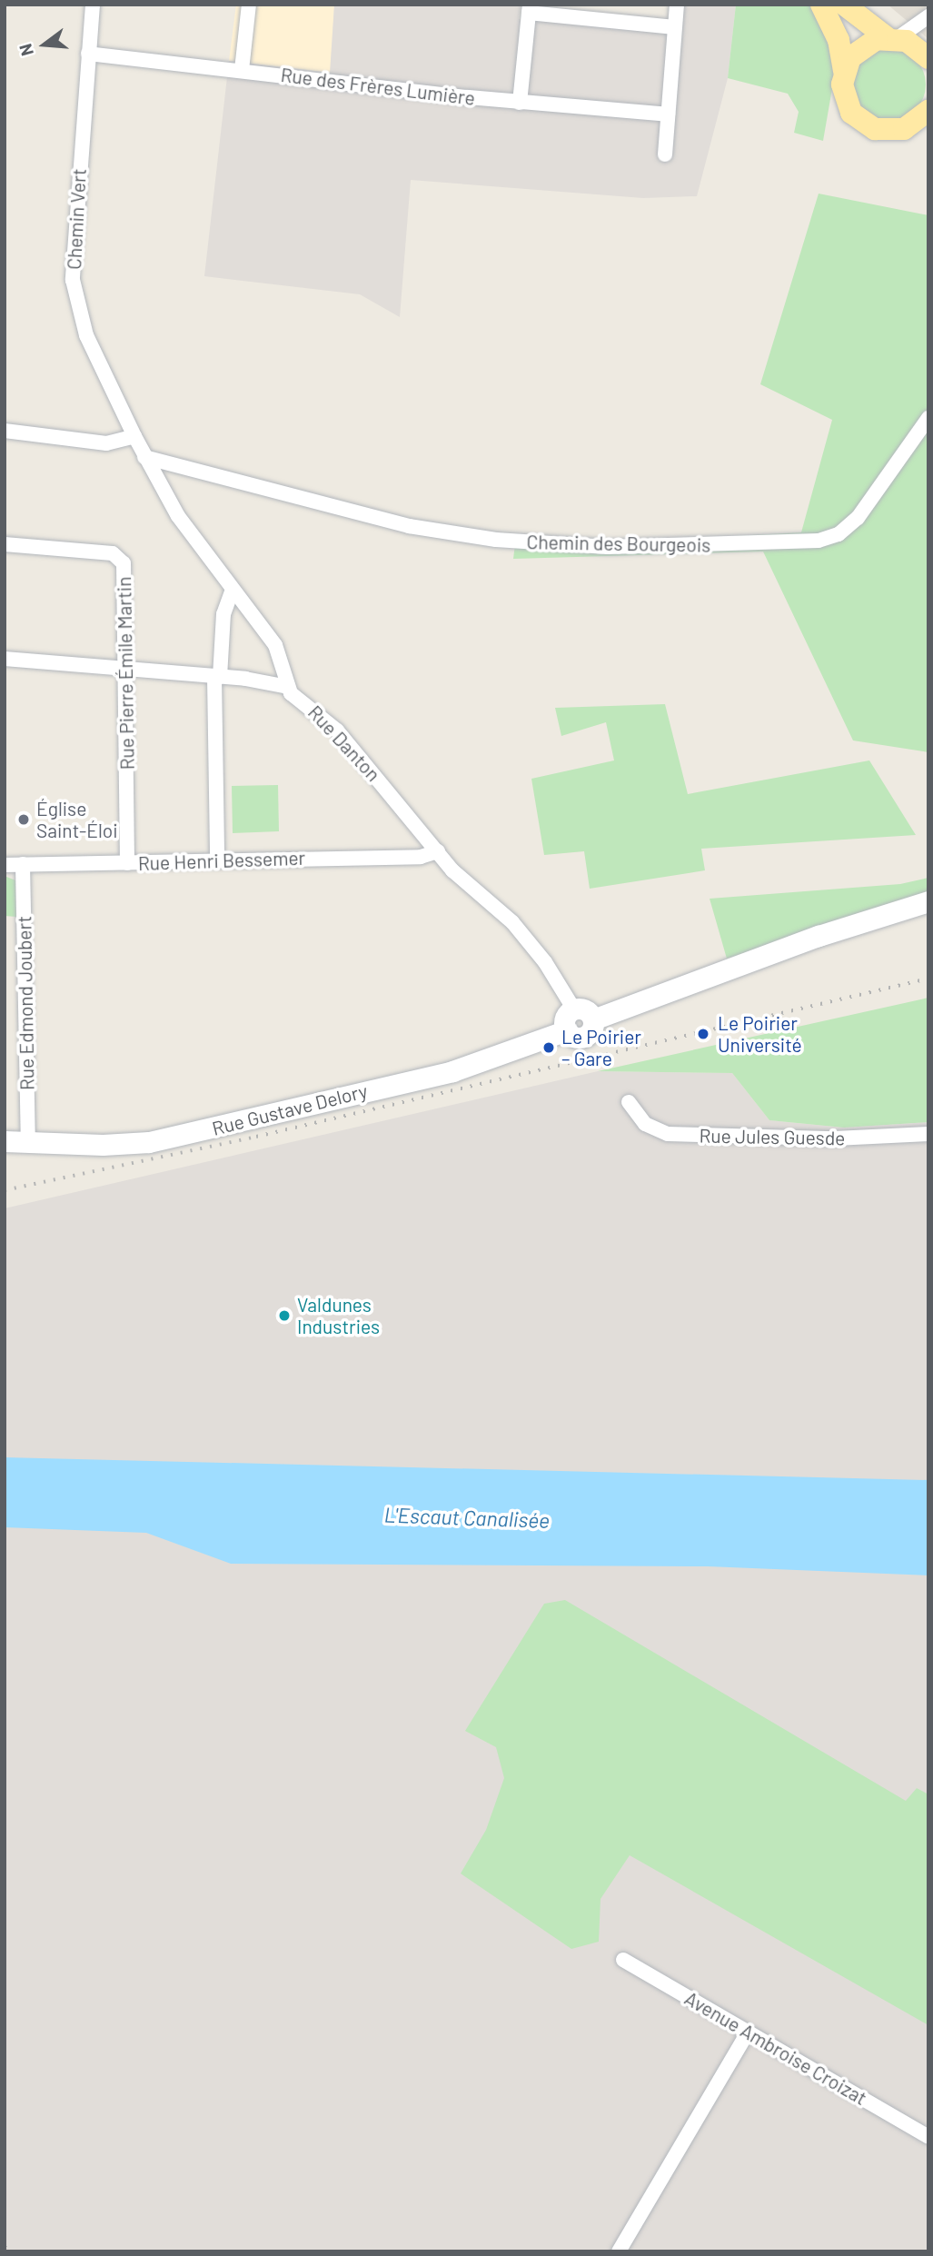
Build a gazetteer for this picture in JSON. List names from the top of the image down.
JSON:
{
  "streets": {
    "street": [
      "Rue des Frères Lumière",
      "Chemin Vert",
      "Chemin des Bourgeois",
      "Rue Pierre Émile Martin",
      "Rue Danton",
      "Rue Henri Bessemer",
      "Rue Edmond Joubert",
      "Rue Gustave Delory",
      "Rue Jules Guesde",
      "Avenue Ambroise Croizat"
    ]
  },
  "crossings": [
    ["Rue des Frères Lumière", "Chemin Vert"],
    ["Chemin Vert", "Chemin des Bourgeois"],
    ["Rue Pierre Émile Martin", "Rue Henri Bessemer"],
    ["Rue Danton", "Rue Henri Bessemer"],
    ["Rue Danton", "Rue Gustave Delory"],
    ["Rue Henri Bessemer", "Rue Edmond Joubert"],
    ["Rue Edmond Joubert", "Rue Gustave Delory"]
  ],
  "water": ["L'Escaut Canalisée"],
  "places": [
    "Église Saint-Éloi",
    "Le Poirier Université",
    "Le Poirier – Gare",
    "Valdunes Industries"
  ],
  "north": "left"
}
